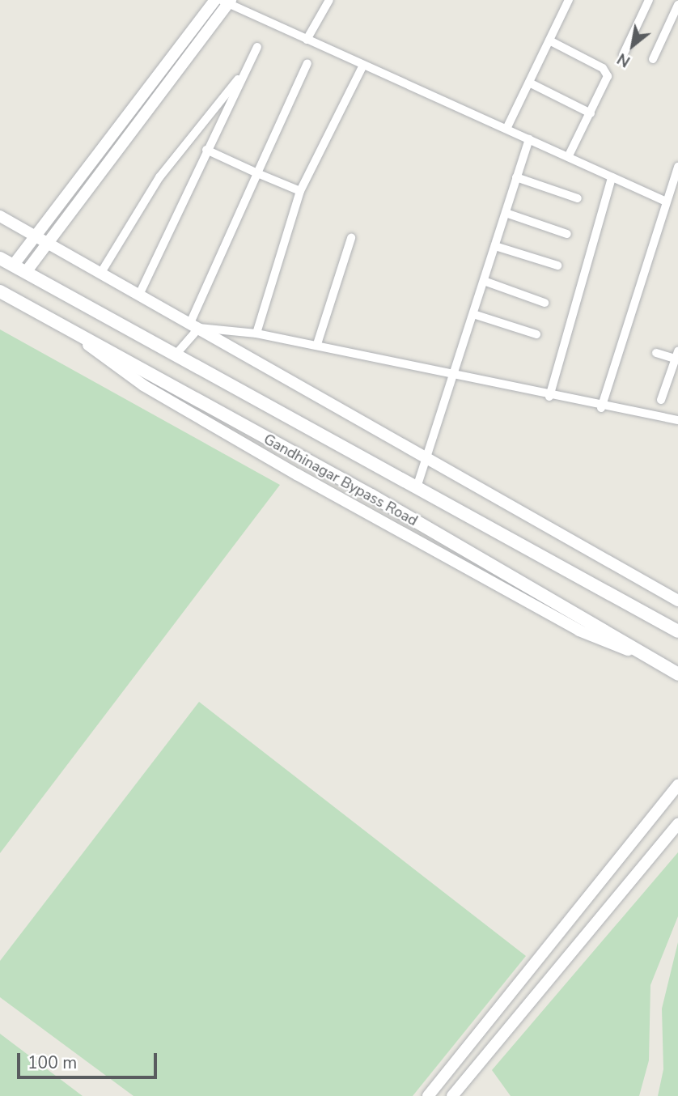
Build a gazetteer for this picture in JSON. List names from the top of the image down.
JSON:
{
  "streets": {
    "main road": ["Gandhinagar Bypass Road"]
  },
  "scale_bar": "100 m",
  "north": "bottom left"
}
